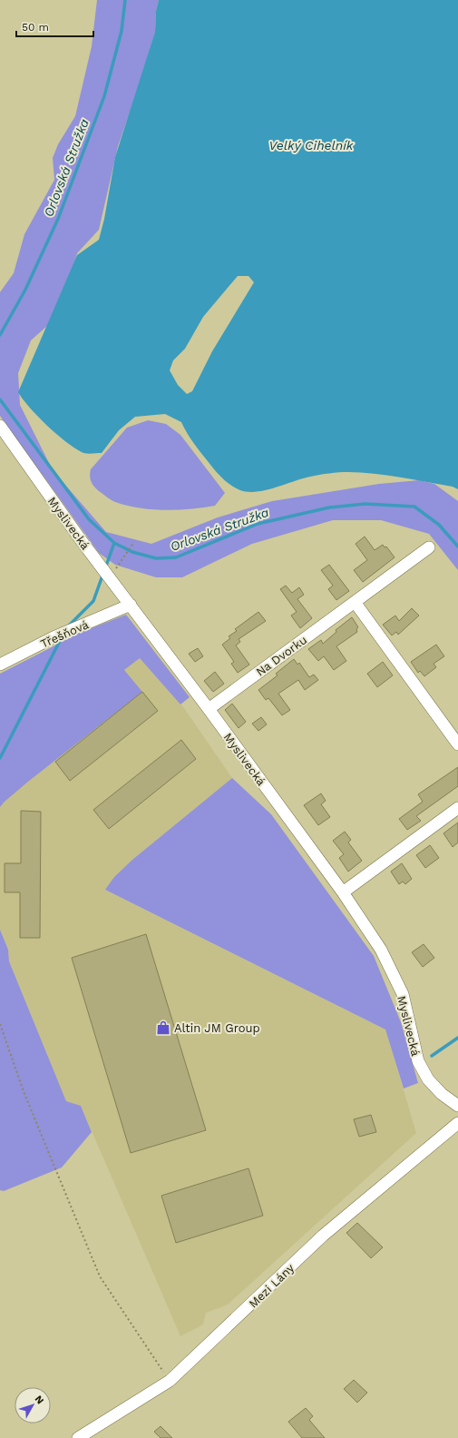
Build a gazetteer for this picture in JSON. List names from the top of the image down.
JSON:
{
  "streets": {
    "street": [
      "Myslivecká",
      "Třešňová",
      "Na Dvorku",
      "Mezi Lány"
    ]
  },
  "crossings": [
    ["Myslivecká", "Třešňová"],
    ["Myslivecká", "Na Dvorku"]
  ],
  "water": ["Velký Cihelník", "Orlovská Stružka"],
  "places": {
    "shop": ["Altin JM Group"]
  },
  "scale_bar": "50 m",
  "north": "top right"
}
